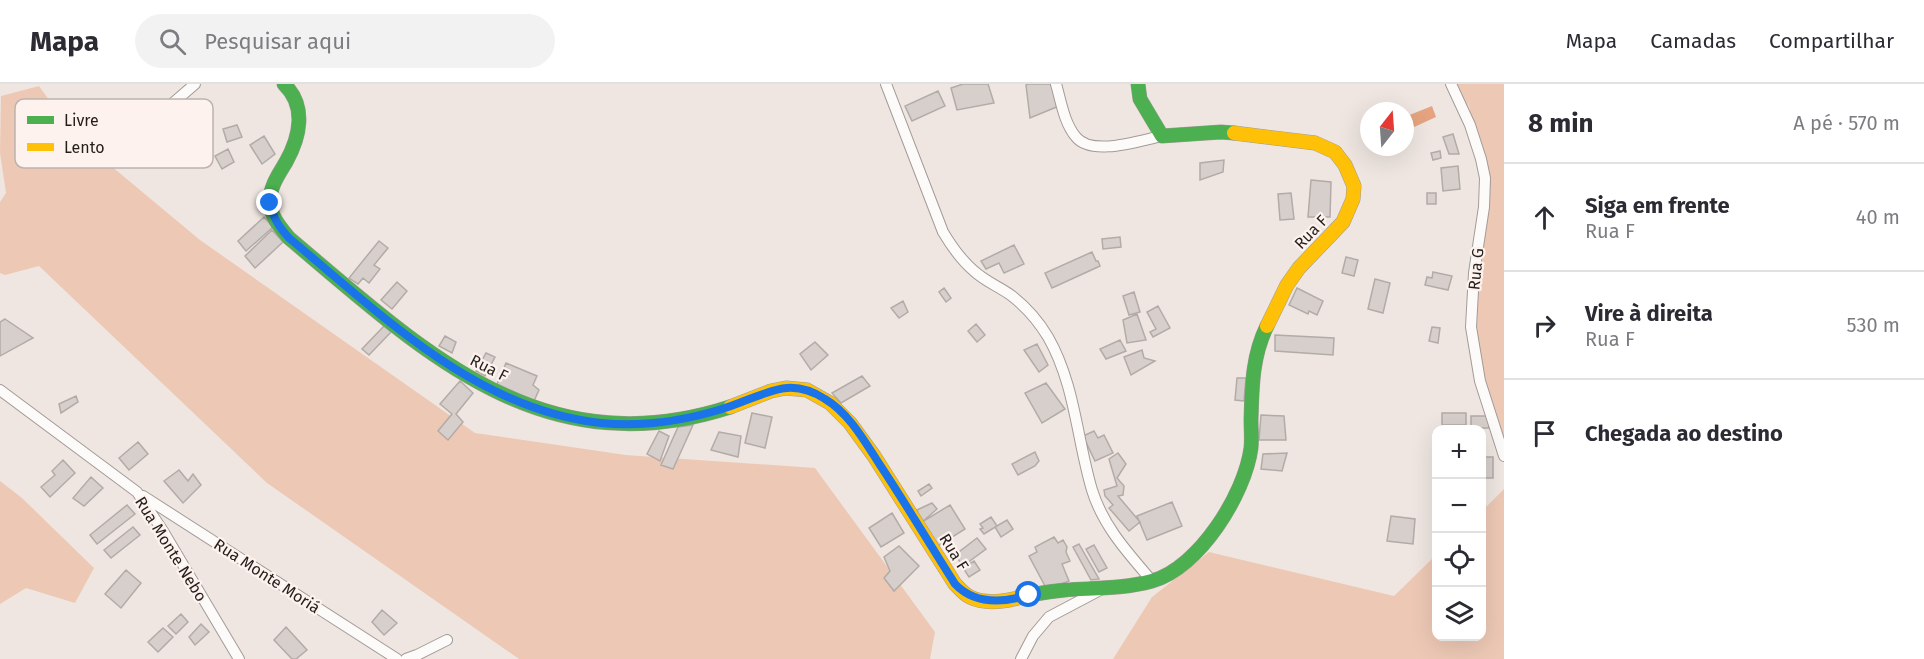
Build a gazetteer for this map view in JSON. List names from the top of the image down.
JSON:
{
  "streets": {
    "street": [
      "Rua F",
      "Rua G",
      "Rua Monte Nebo",
      "Rua Monte Moriá"
    ]
  },
  "crossings": [
    ["Rua Monte Nebo", "Rua Monte Moriá"]
  ],
  "legend": ["Livre", "Lento"],
  "north": "top",
  "page": {
    "header": "Mapa",
    "search": "Pesquisar aqui",
    "nav": ["Mapa", "Camadas", "Compartilhar"],
    "heading": ["8 min", "A pé · 570 m"],
    "list": [
      ["Siga em frente", "Rua F", "40 m"],
      ["Vire à direita", "Rua F", "530 m"],
      "Chegada ao destino"
    ],
    "map_buttons": ["+", "−"]
  }
}
